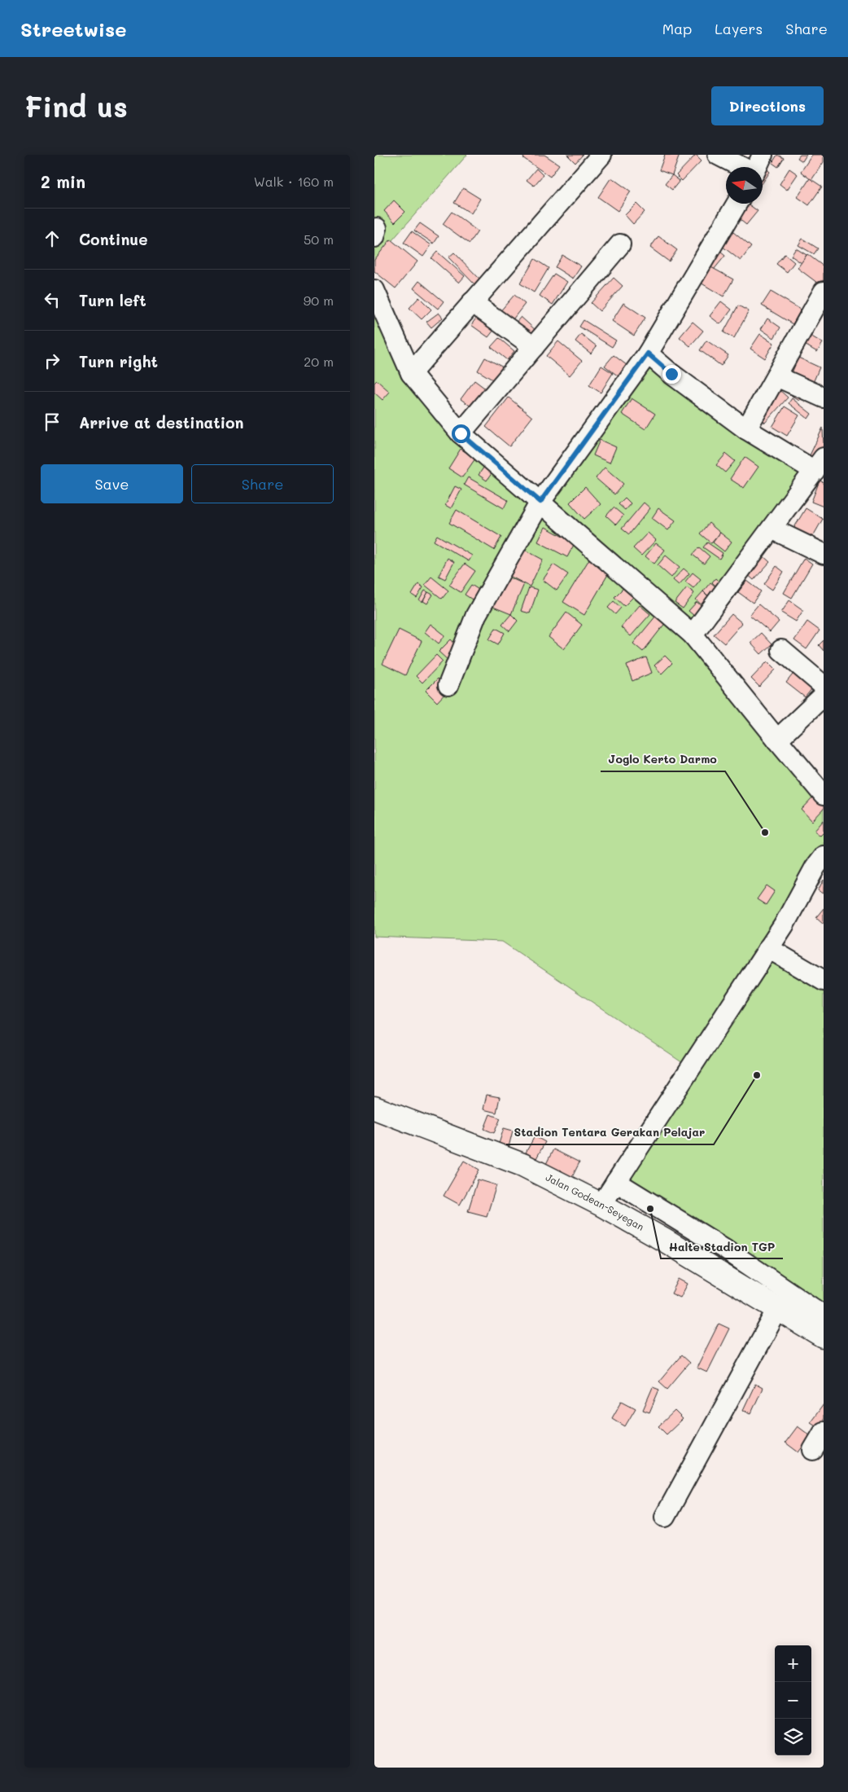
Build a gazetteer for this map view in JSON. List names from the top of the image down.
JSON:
{
  "streets": {
    "main road": ["Jalan Godean-Seyegan"]
  },
  "places": ["Joglo Kerto Darmo", "Stadion Tentara Gerakan Pelajar", "Halte Stadion TGP"],
  "north": "left",
  "page": {
    "header": "Streetwise",
    "nav": ["Map", "Layers", "Share"],
    "buttons": [
      "Directions",
      ["Save", "Share"]
    ],
    "title": "Find us",
    "heading": ["2 min", "Walk · 160 m"],
    "list": [
      ["Continue", "50 m"],
      ["Turn left", "90 m"],
      ["Turn right", "20 m"],
      "Arrive at destination"
    ],
    "map_buttons": ["+", "−"]
  }
}
